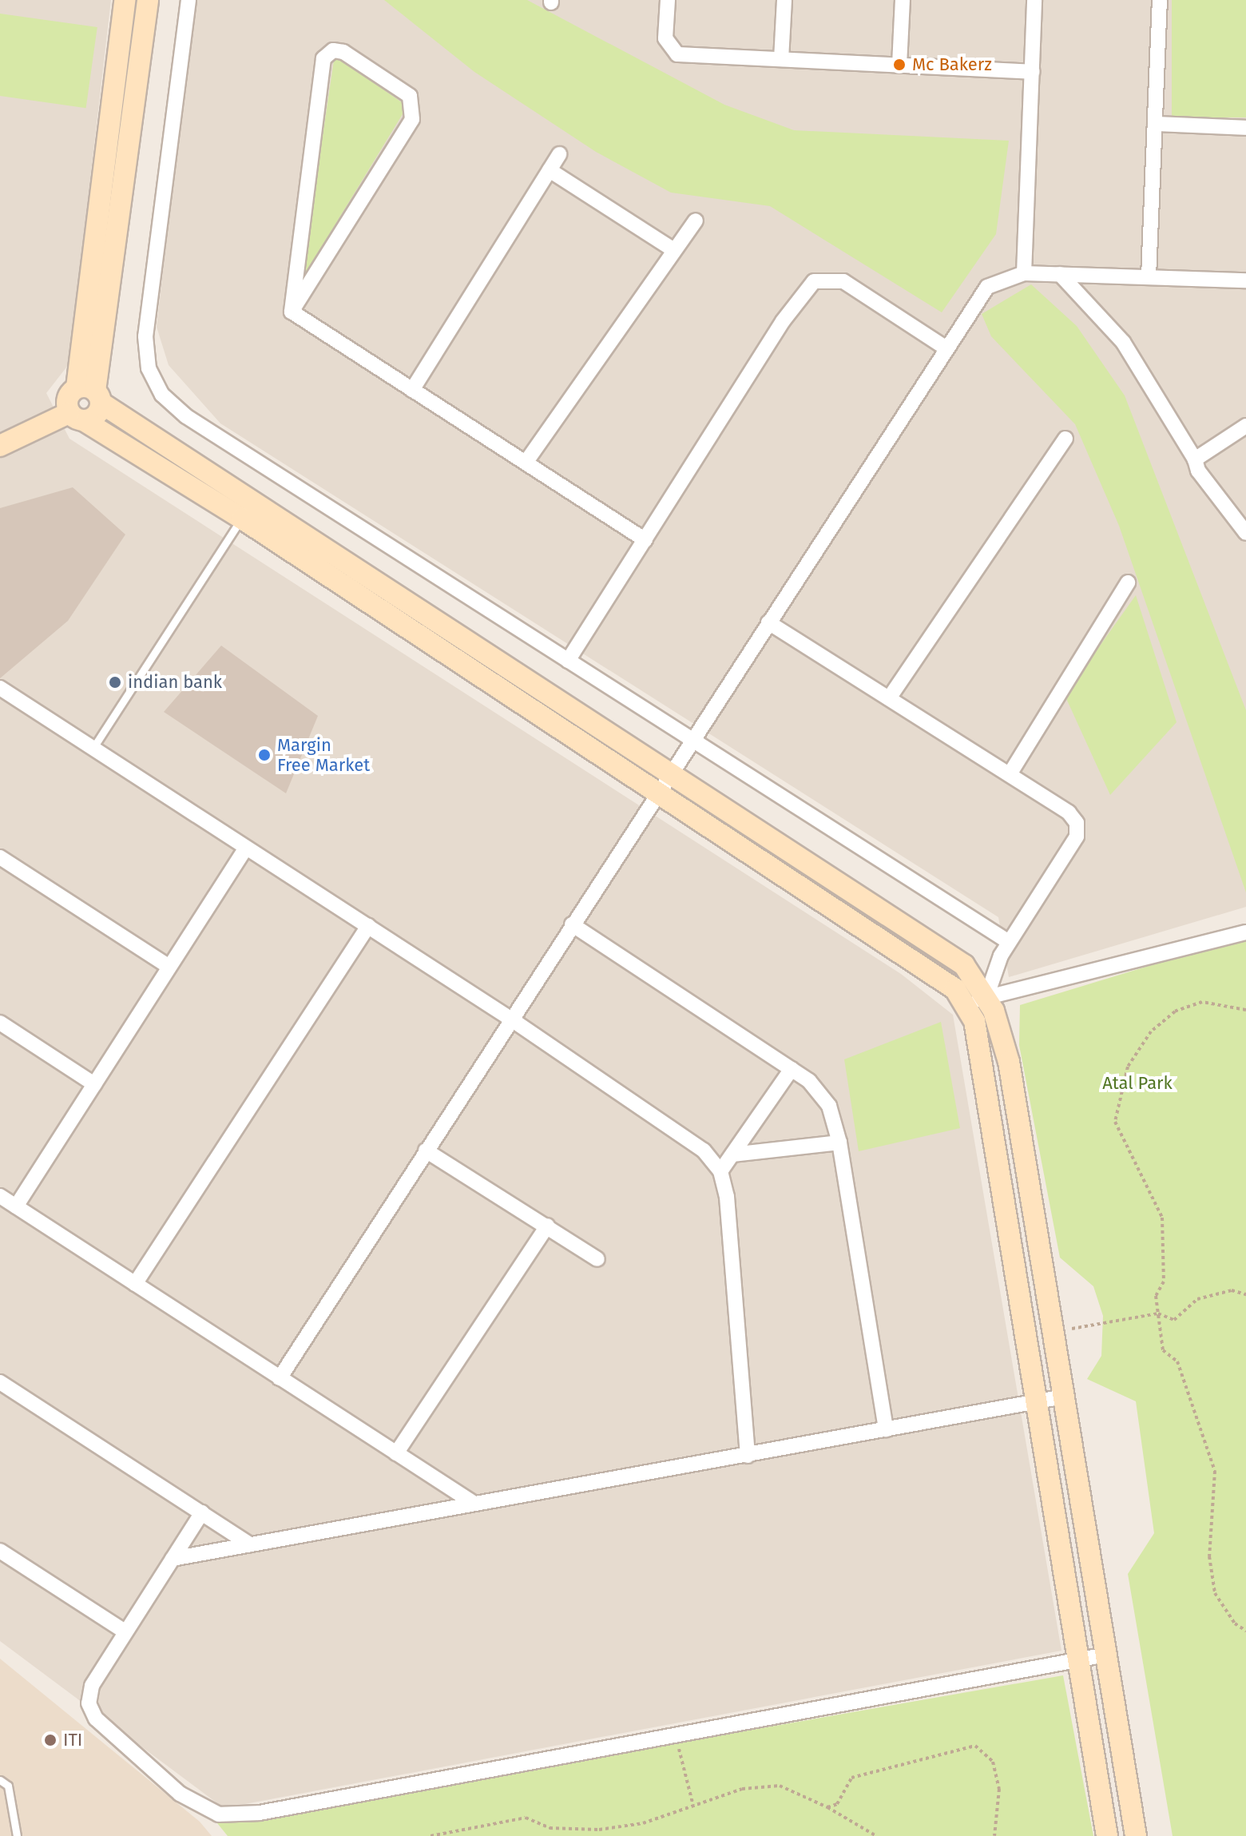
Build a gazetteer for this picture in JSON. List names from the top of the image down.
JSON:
{
  "parks": ["Atal Park"],
  "places": [
    "Mc Bakerz",
    "indian bank",
    "Margin Free Market",
    "ITI"
  ]
}
